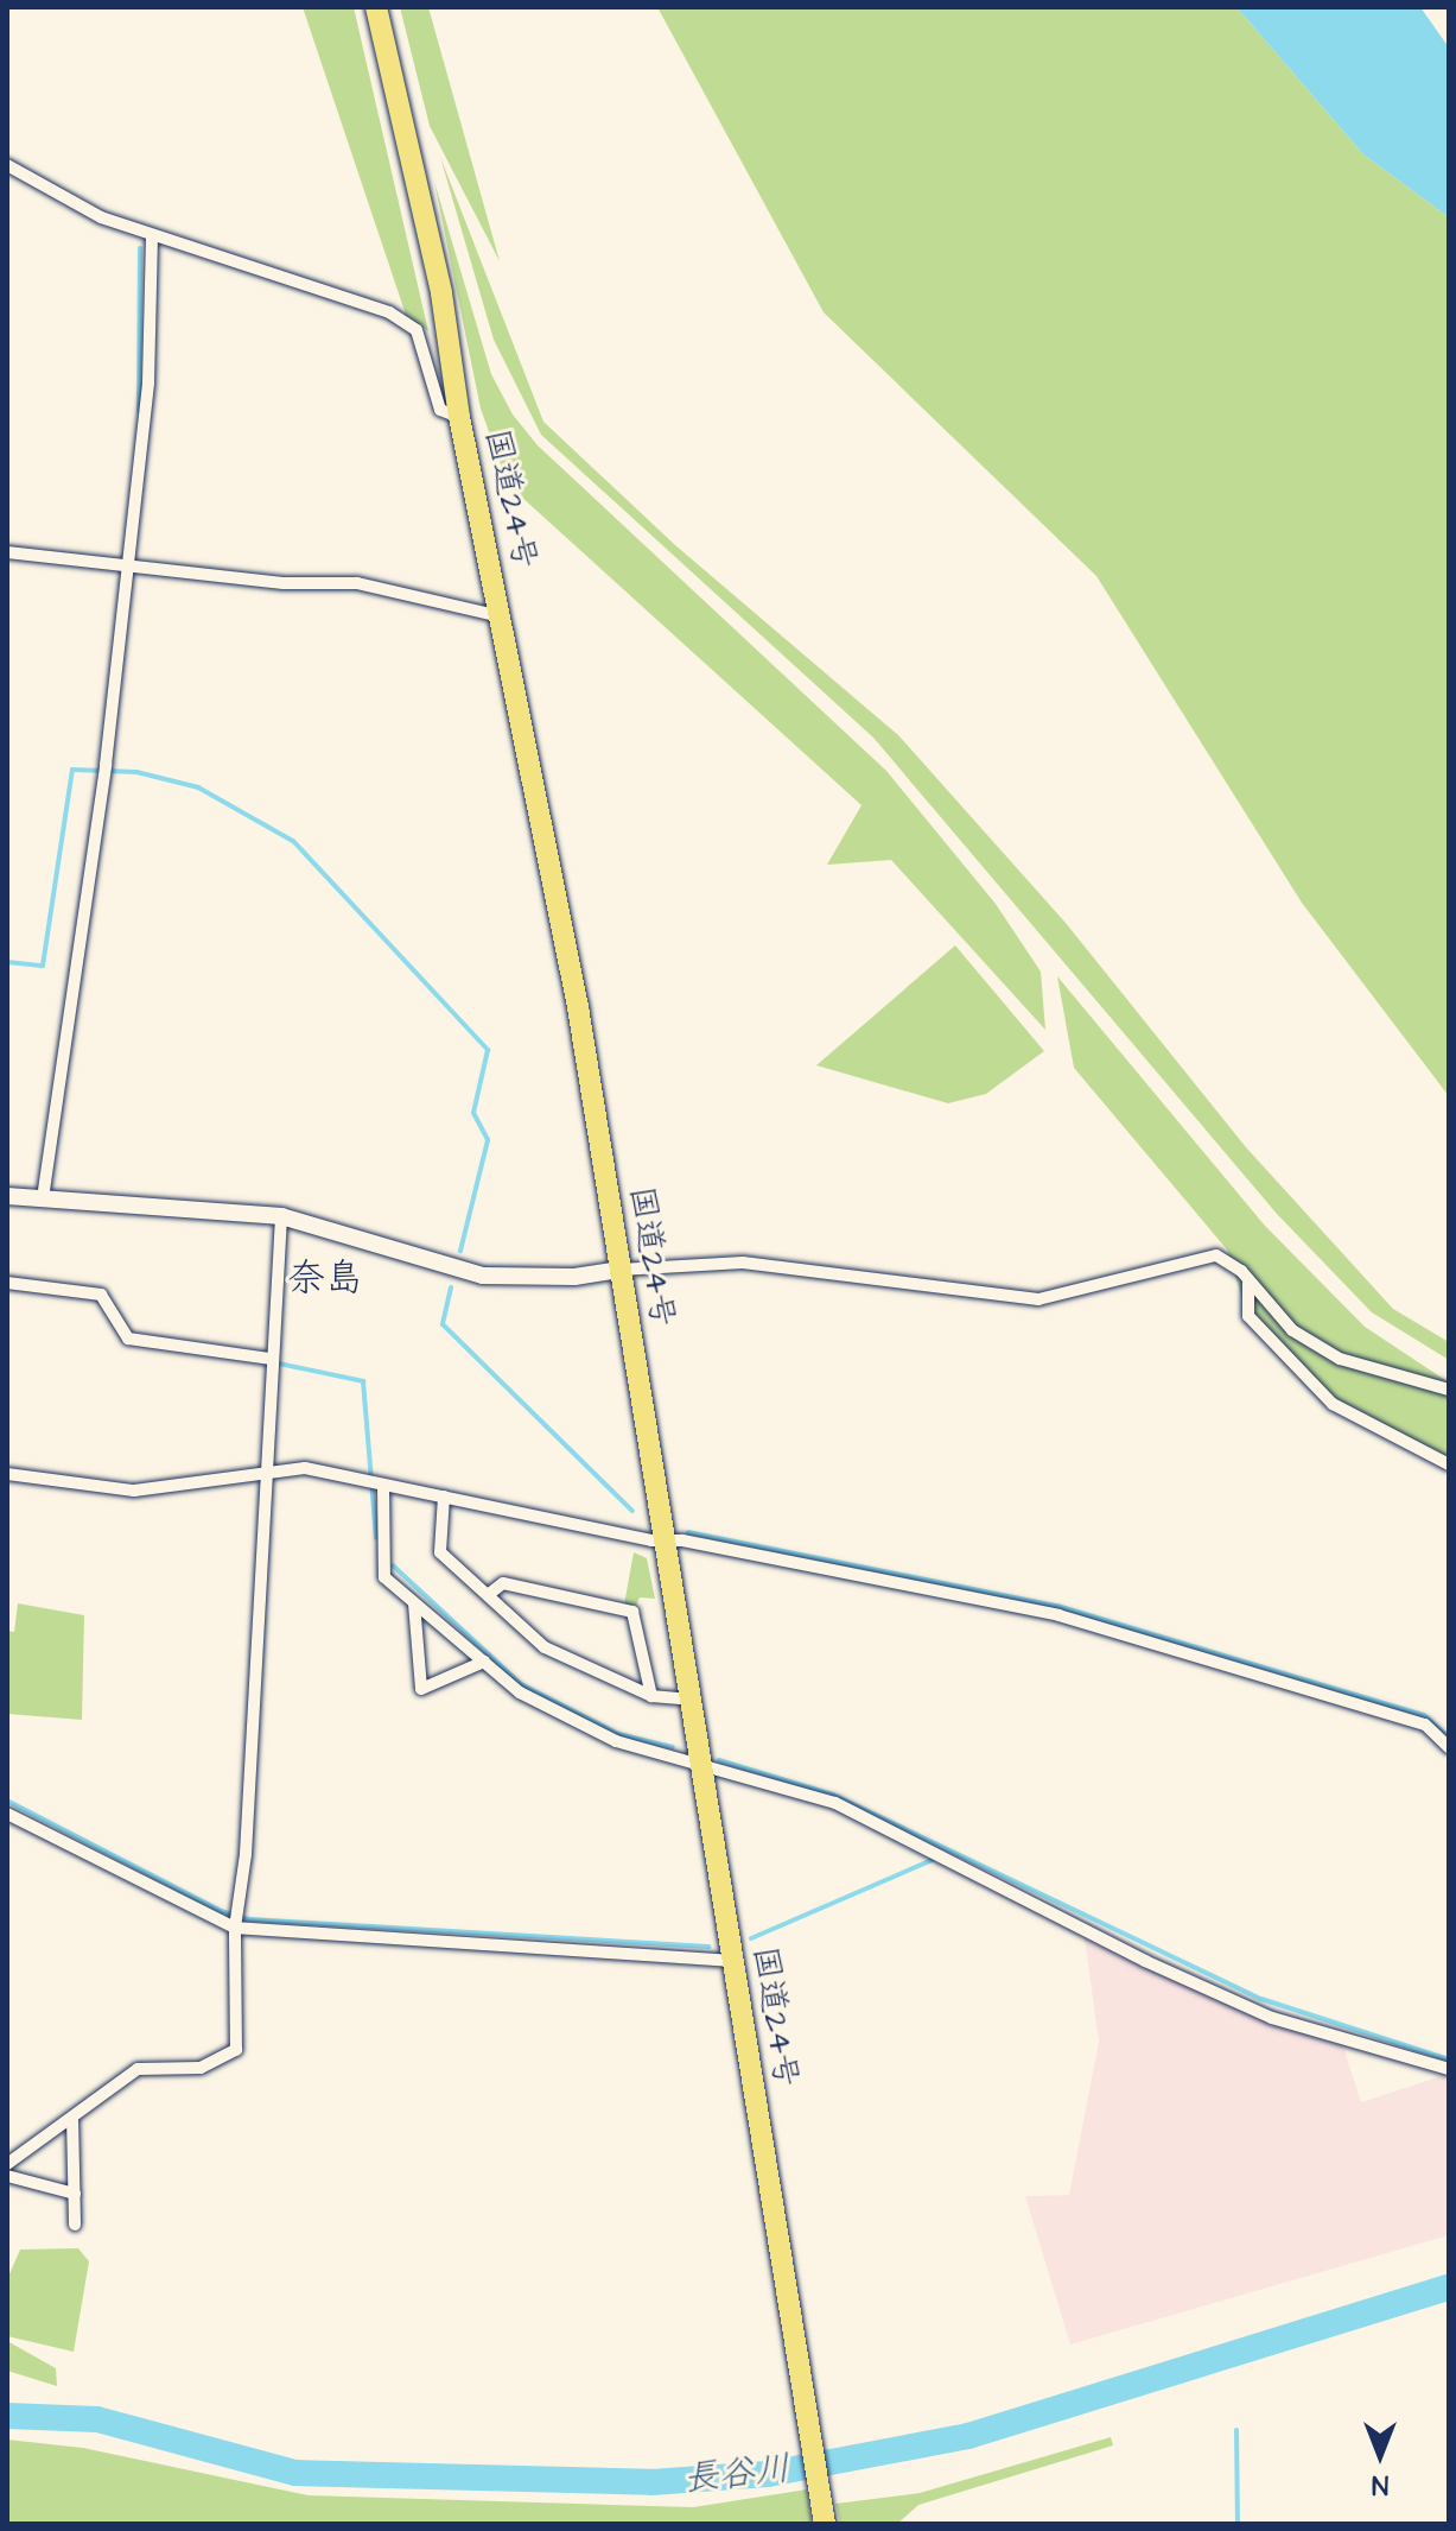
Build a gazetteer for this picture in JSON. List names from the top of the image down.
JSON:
{
  "streets": {
    "highway": ["国道24号"]
  },
  "districts": ["奈島"],
  "water": ["長谷川"],
  "north": "bottom"
}
